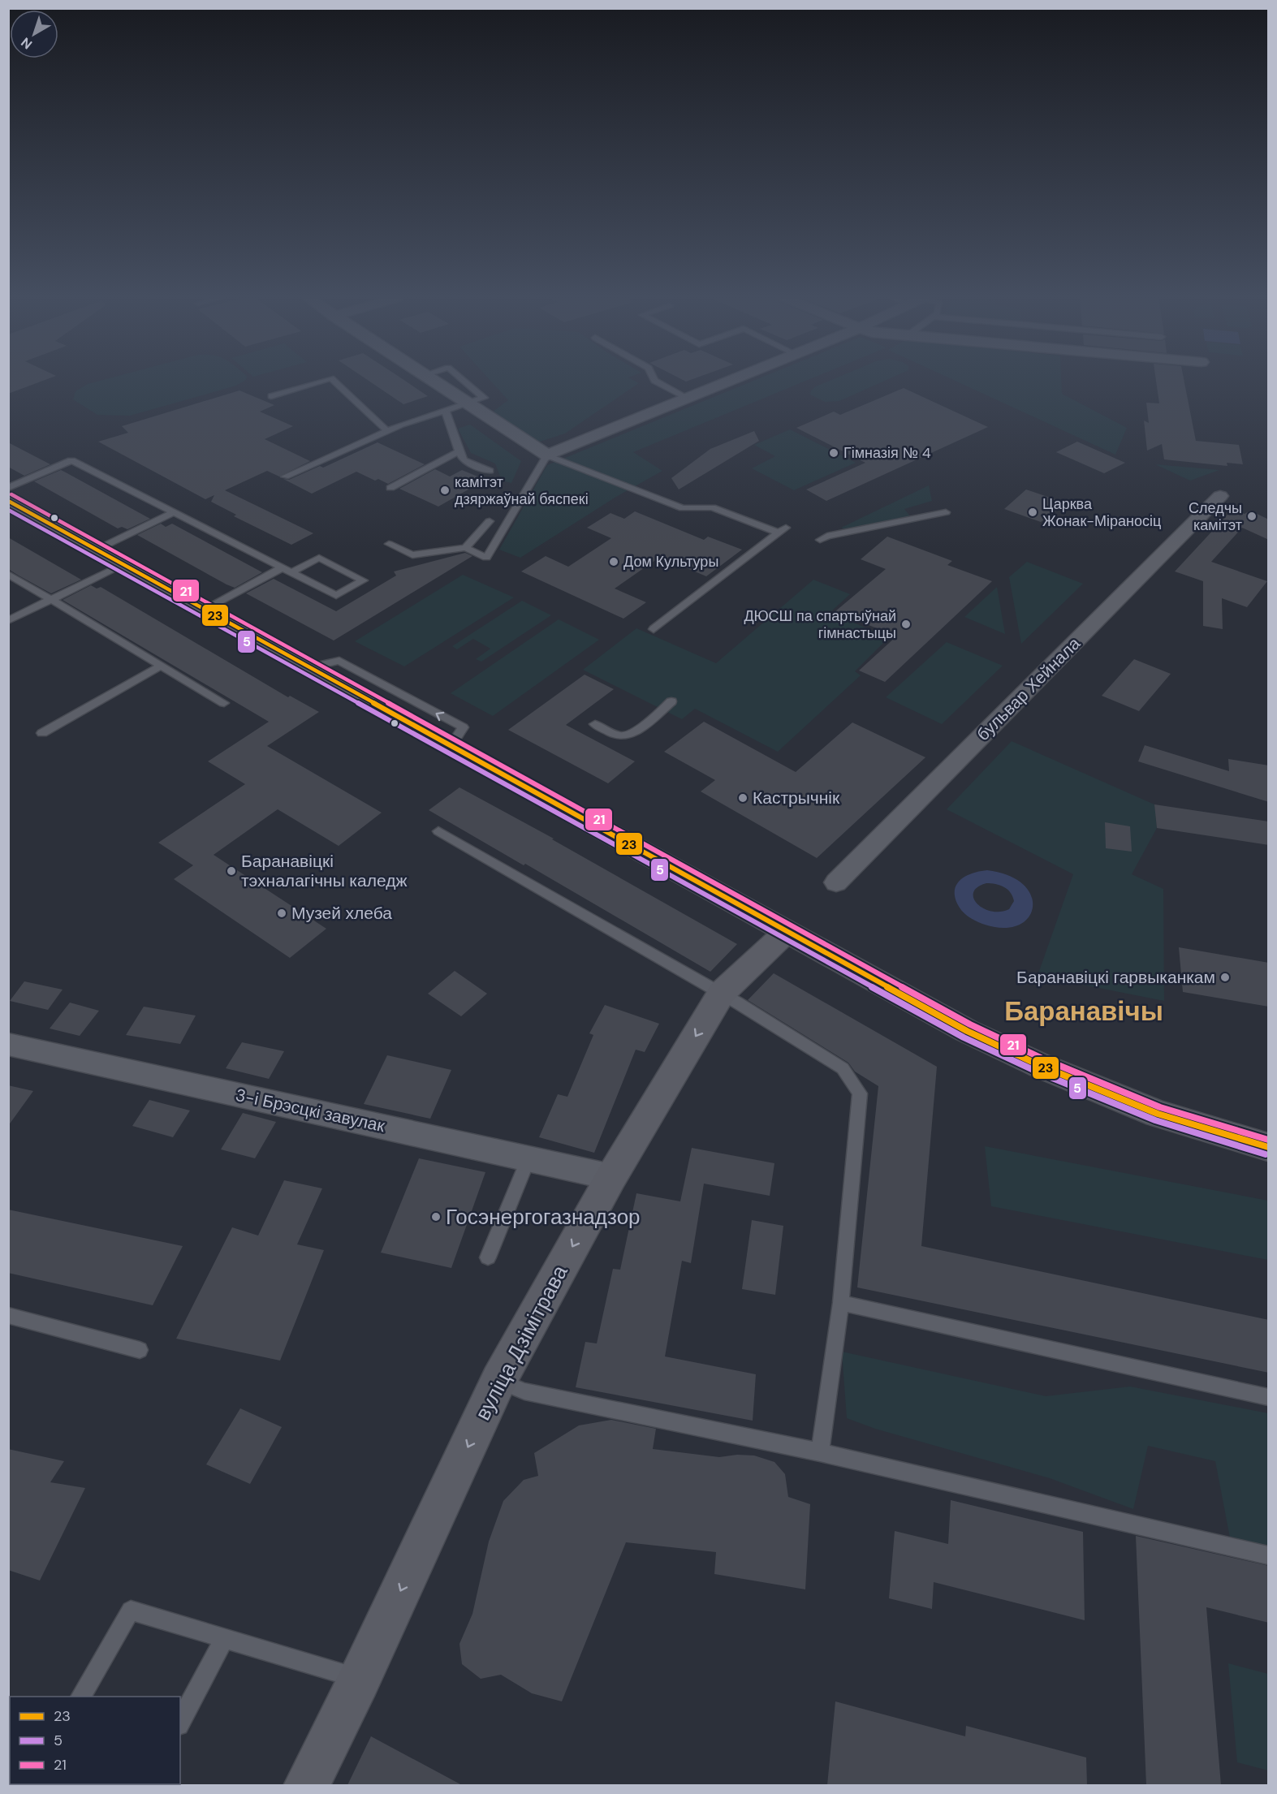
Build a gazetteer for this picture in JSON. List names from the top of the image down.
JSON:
{
  "streets": {
    "main road": ["вуліца Дзімітрава"],
    "street": ["бульвар Хейнала", "3-і Брэсцкі завулак"]
  },
  "crossings": [
    ["3-і Брэсцкі завулак", "вуліца Дзімітрава"]
  ],
  "one_way": ["вуліца Дзімітрава"],
  "districts": ["Баранавічы"],
  "places": [
    "Гімназія № 4",
    "камітэт дзяржаўнай бяспекі",
    "Царква Жонак-Міраносіц",
    "Следчы камітэт",
    "Дом Культуры",
    "ДЮСШ па спартыўнай гімнастыцы",
    "Кастрычнік",
    "Баранавіцкі тэхналагічны каледж",
    "Музей хлеба",
    "Баранавіцкі гарвыканкам",
    "Госэнергогазнадзор"
  ],
  "lines": ["transit line 21", "transit line 23", "transit line 5"],
  "legend": ["23", "5", "21"],
  "north": "bottom left"
}
